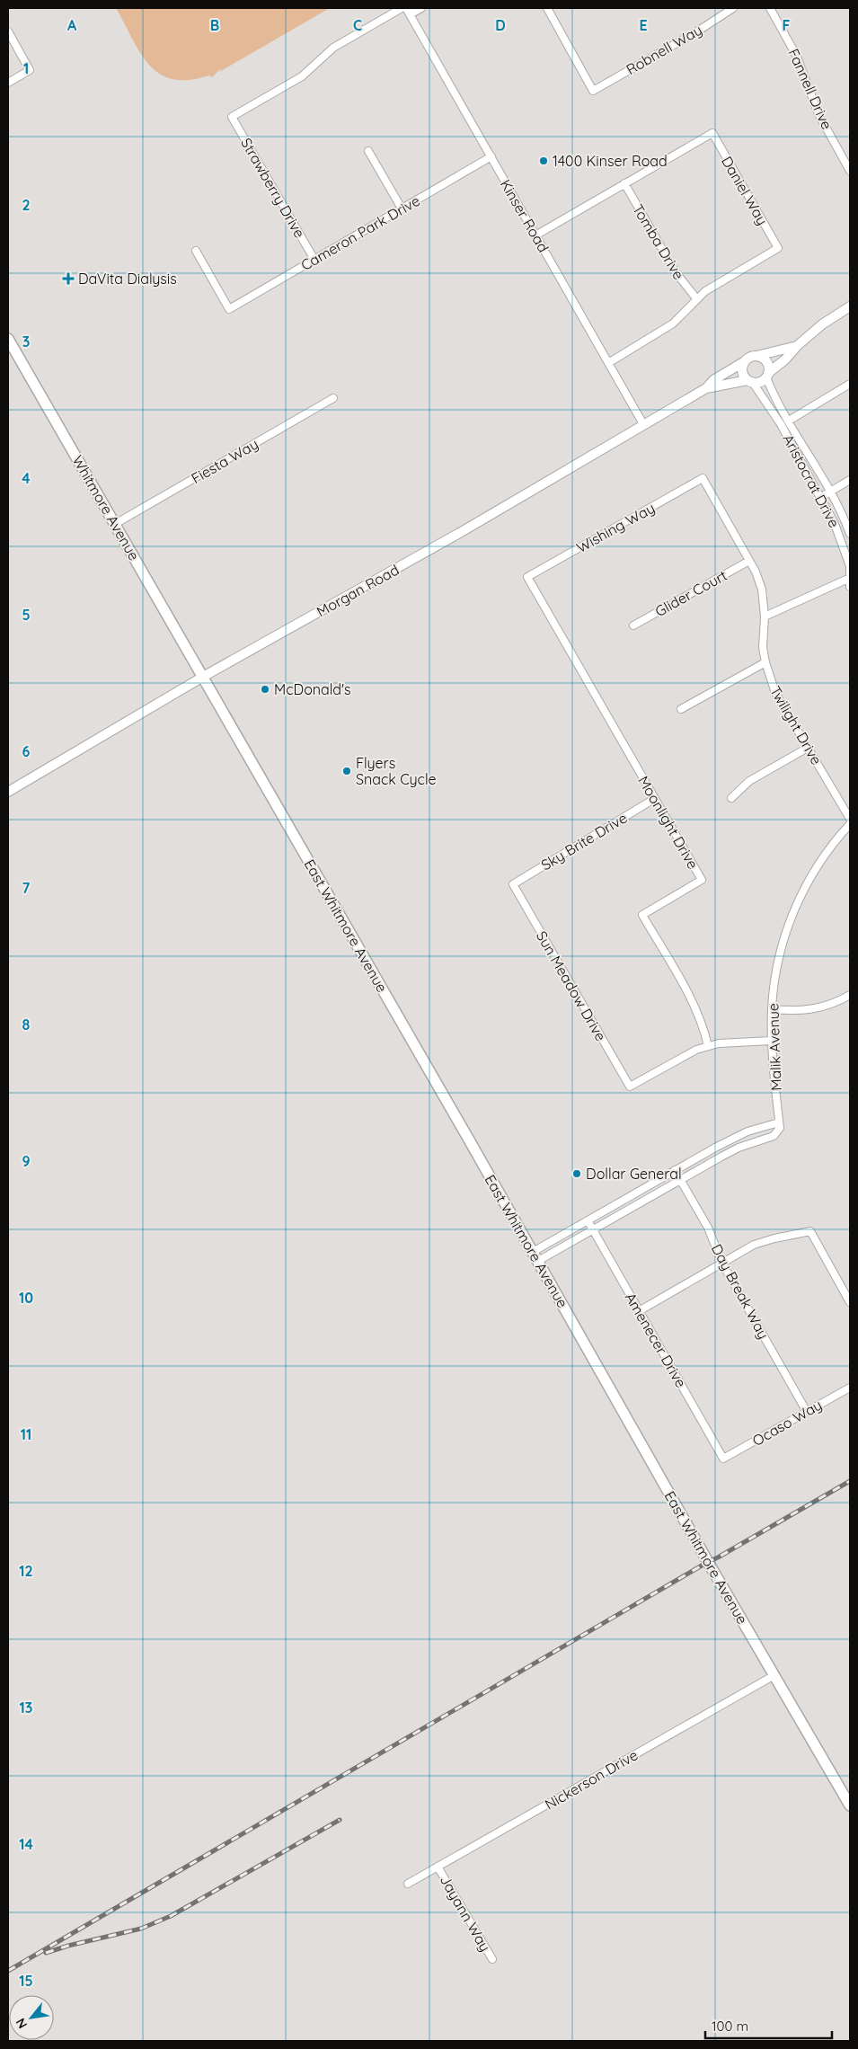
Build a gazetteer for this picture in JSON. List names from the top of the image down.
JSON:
{
  "streets": {
    "main road": ["Whitmore Avenue", "East Whitmore Avenue"],
    "street": [
      "Robnell Way",
      "Fannell Drive",
      "Strawberry Drive",
      "Daniel Way",
      "Kinser Road",
      "Cameron Park Drive",
      "Tomba Drive",
      "Fiesta Way",
      "Aristocrat Drive",
      "Wishing Way",
      "Morgan Road",
      "Glider Court",
      "Twilight Drive",
      "Moonlight Drive",
      "Sky Brite Drive",
      "Sun Meadow Drive",
      "Malik Avenue",
      "Day Break Way",
      "Amenecer Drive",
      "Ocaso Way",
      "Nickerson Drive",
      "Jayann Way"
    ]
  },
  "crossings": [
    ["Strawberry Drive", "Cameron Park Drive"],
    ["Daniel Way", "Tomba Drive"],
    ["Kinser Road", "Cameron Park Drive"],
    ["Kinser Road", "Morgan Road"],
    ["Fiesta Way", "Whitmore Avenue"],
    ["Aristocrat Drive", "Morgan Road"],
    ["Whitmore Avenue", "Morgan Road"],
    ["Whitmore Avenue", "East Whitmore Avenue"],
    ["Wishing Way", "Twilight Drive"],
    ["Wishing Way", "Moonlight Drive"],
    ["Morgan Road", "East Whitmore Avenue"],
    ["Glider Court", "Twilight Drive"],
    ["Moonlight Drive", "Sky Brite Drive"],
    ["Moonlight Drive", "Sun Meadow Drive"],
    ["Sky Brite Drive", "Sun Meadow Drive"],
    ["East Whitmore Avenue", "Nickerson Drive"],
    ["Day Break Way", "Ocaso Way"],
    ["Amenecer Drive", "Ocaso Way"],
    ["Nickerson Drive", "Jayann Way"]
  ],
  "places": {
    "other": [
      "1400 Kinser Road",
      "McDonald's",
      "Flyers Snack Cycle",
      "Dollar General"
    ],
    "health": ["DaVita Dialysis"]
  },
  "scale_bar": "100 m",
  "north": "bottom left",
  "grid": {
    "columns": [
      "A",
      "B",
      "C",
      "D",
      "E",
      "F"
    ],
    "rows": [
      "1",
      "2",
      "3",
      "4",
      "5",
      "6",
      "7",
      "8",
      "9",
      "10",
      "11",
      "12",
      "13",
      "14",
      "15"
    ]
  }
}
